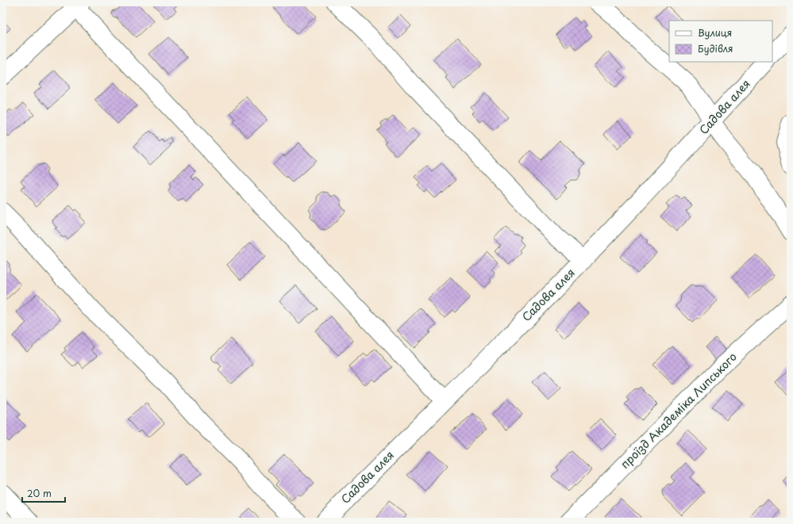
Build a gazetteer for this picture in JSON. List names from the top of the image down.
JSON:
{
  "streets": {
    "street": ["Садова алея", "проїзд Академіка Липського"]
  },
  "legend": ["Вулиця", "Будівля"],
  "scale_bar": "20 m"
}
